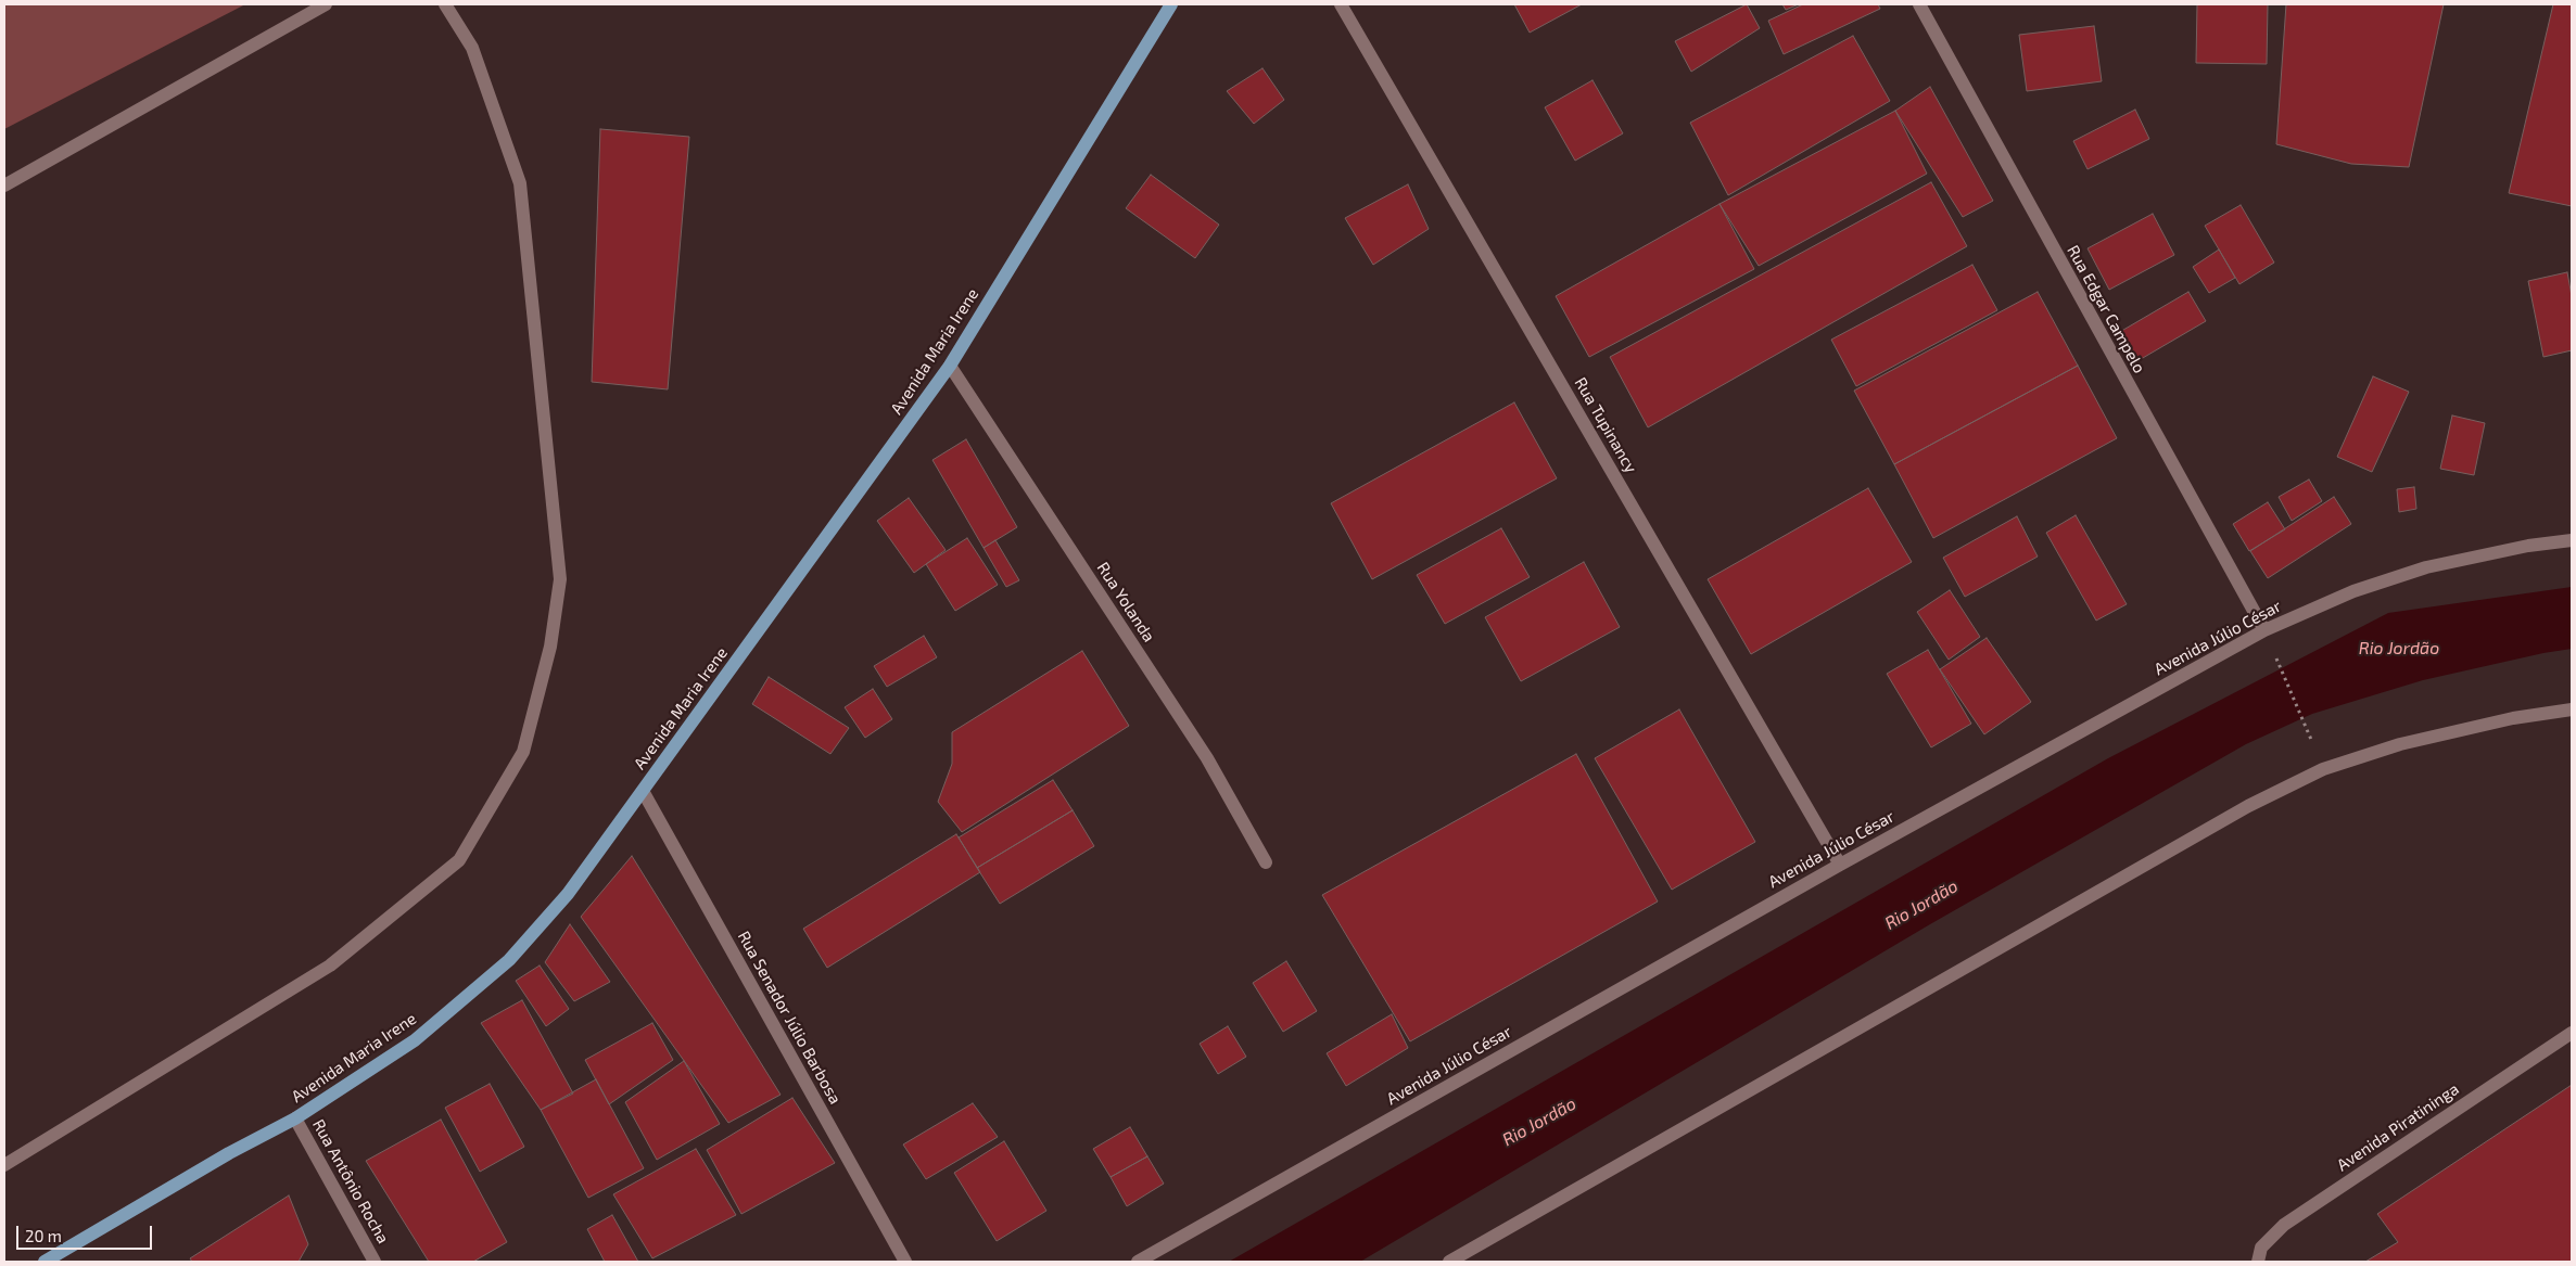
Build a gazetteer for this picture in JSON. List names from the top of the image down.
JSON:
{
  "streets": {
    "main road": ["Avenida Maria Irene"],
    "street": [
      "Rua Edgar Campelo",
      "Rua Tupinancy",
      "Rua Yolanda",
      "Avenida Júlio César",
      "Rua Senador Júlio Barbosa",
      "Avenida Piratininga",
      "Rua Antônio Rocha"
    ]
  },
  "crossings": [
    ["Rua Edgar Campelo", "Avenida Júlio César"],
    ["Avenida Maria Irene", "Rua Yolanda"],
    ["Avenida Maria Irene", "Rua Senador Júlio Barbosa"],
    ["Avenida Maria Irene", "Rua Antônio Rocha"],
    ["Rua Tupinancy", "Avenida Júlio César"]
  ],
  "water": ["Rio Jordão"],
  "scale_bar": "20 m"
}
